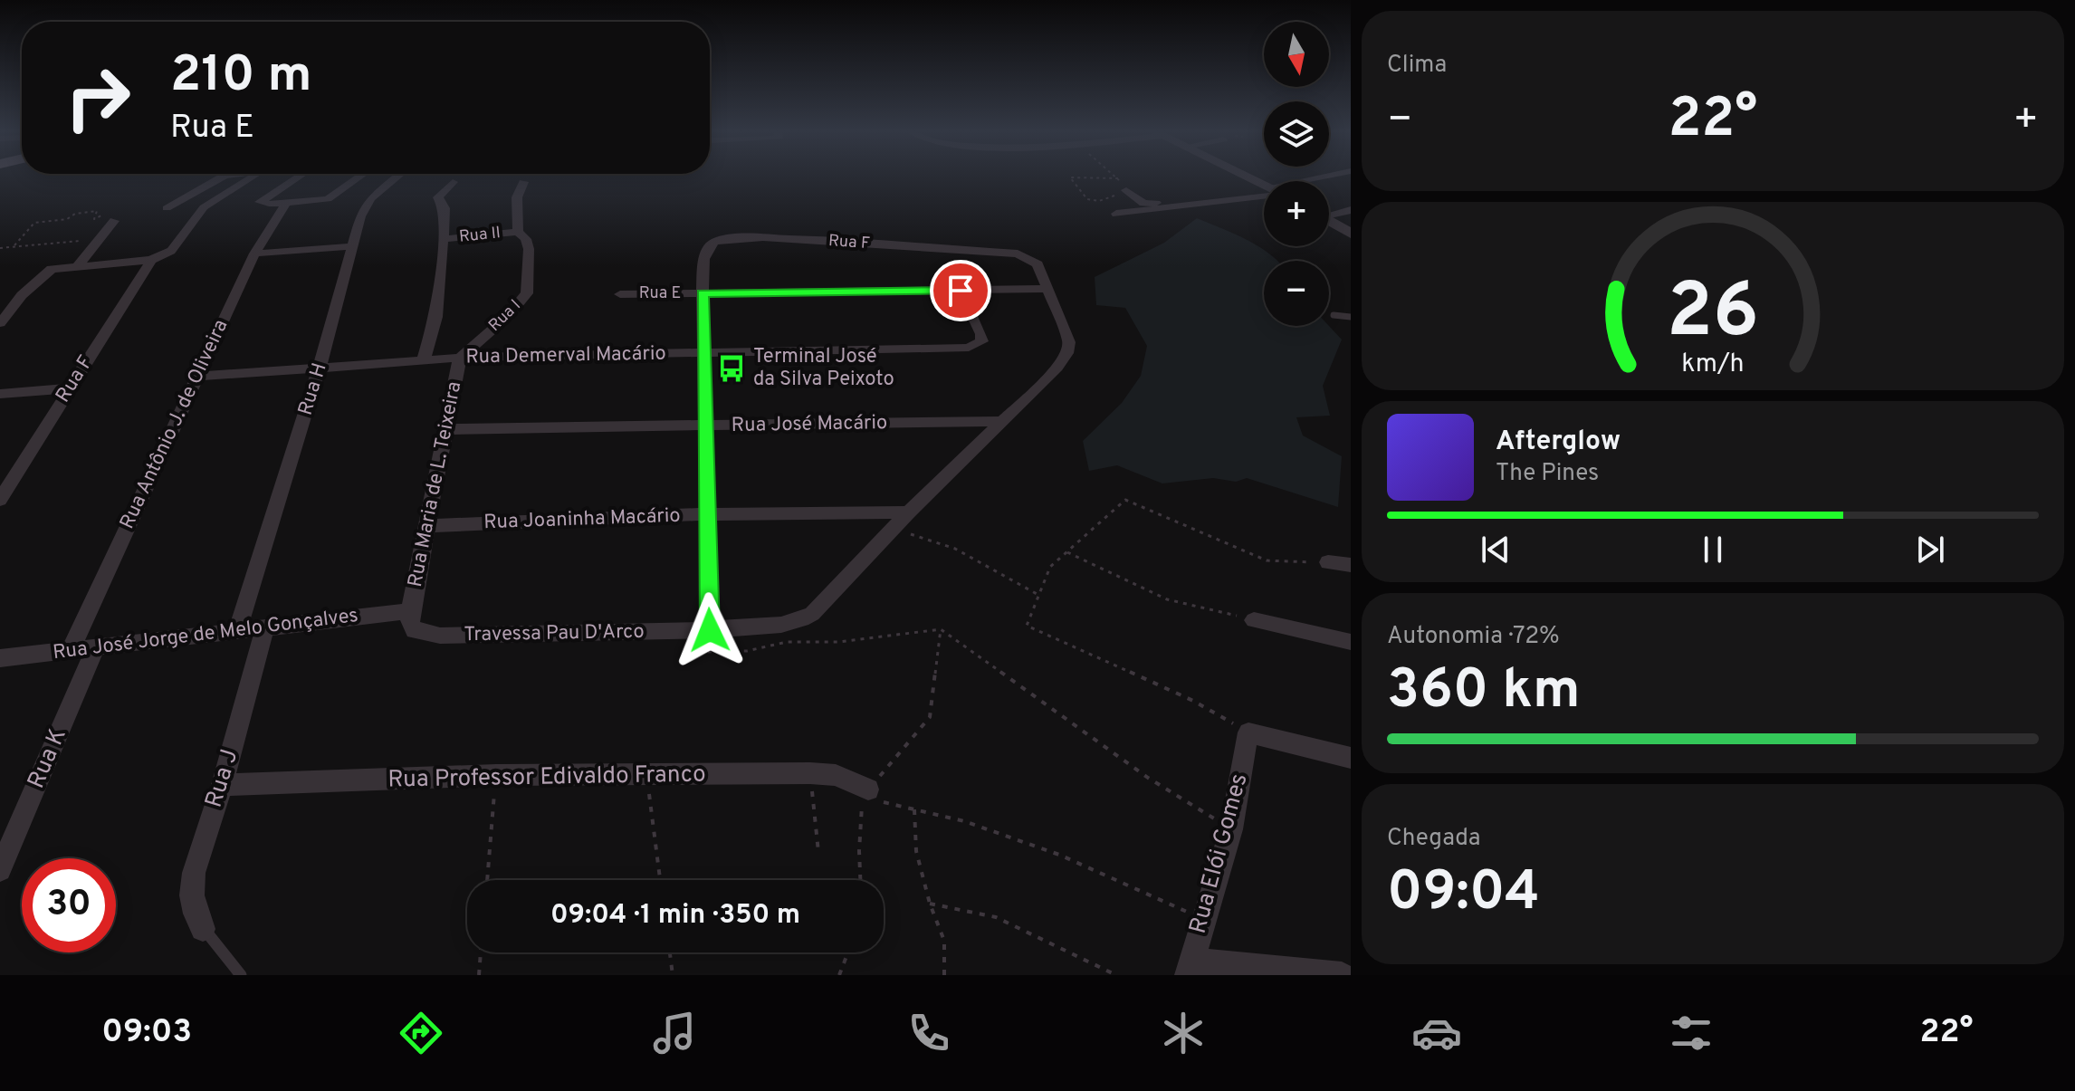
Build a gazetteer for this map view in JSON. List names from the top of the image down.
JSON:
{
  "streets": {
    "street": [
      "Rua II",
      "Rua F",
      "Rua E",
      "Rua I",
      "Rua Demerval Macário",
      "Rua H",
      "Rua Antônio J. de Oliveira",
      "Rua José Macário",
      "Rua Maria de L. Teixeira",
      "Rua Joaninha Macário",
      "Travessa Pau D'Arco",
      "Rua José Jorge de Melo Gonçalves",
      "Rua K",
      "Rua Professor Edivaldo Franco",
      "Rua J",
      "Rua Elói Gomes"
    ]
  },
  "crossings": [
    ["Rua II", "Rua I"],
    ["Rua F", "Rua E"],
    ["Rua F", "Travessa Pau D'Arco"],
    ["Rua E", "Rua Demerval Macário"],
    ["Rua E", "Travessa Pau D'Arco"],
    ["Rua I", "Rua Demerval Macário"],
    ["Rua I", "Rua Maria de L. Teixeira"],
    ["Rua Demerval Macário", "Rua H"],
    ["Rua Demerval Macário", "Rua Antônio J. de Oliveira"],
    ["Rua Demerval Macário", "Rua Maria de L. Teixeira"],
    ["Rua H", "Rua José Jorge de Melo Gonçalves"],
    ["Rua Antônio J. de Oliveira", "Rua José Jorge de Melo Gonçalves"],
    ["Rua José Macário", "Rua Maria de L. Teixeira"],
    ["Rua José Macário", "Travessa Pau D'Arco"],
    ["Rua Maria de L. Teixeira", "Rua Joaninha Macário"],
    ["Rua Maria de L. Teixeira", "Travessa Pau D'Arco"],
    ["Rua Maria de L. Teixeira", "Rua José Jorge de Melo Gonçalves"],
    ["Rua Joaninha Macário", "Travessa Pau D'Arco"],
    ["Travessa Pau D'Arco", "Rua José Jorge de Melo Gonçalves"],
    ["Rua José Jorge de Melo Gonçalves", "Rua K"],
    ["Rua José Jorge de Melo Gonçalves", "Rua J"],
    ["Rua Professor Edivaldo Franco", "Rua J"]
  ],
  "places": {
    "bus stop": ["Terminal José da Silva Peixoto"]
  },
  "north": "bottom",
  "page": {
    "tile": [
      "Clima",
      ["Autonomia · 72%", "360 km"],
      ["Chegada", "09:04"]
    ],
    "map_buttons": ["+", "−"],
    "turn": ["210 m", "Rua E"],
    "heat": ["−", "22°", "+"],
    "song": ["Afterglow", "The Pines"],
    "limit": "30",
    "trip": "09:04 · 1 min · 350 m",
    "tabs": ["09:03", "22°"],
    "gauge": ["26", "km/h"]
  }
}
